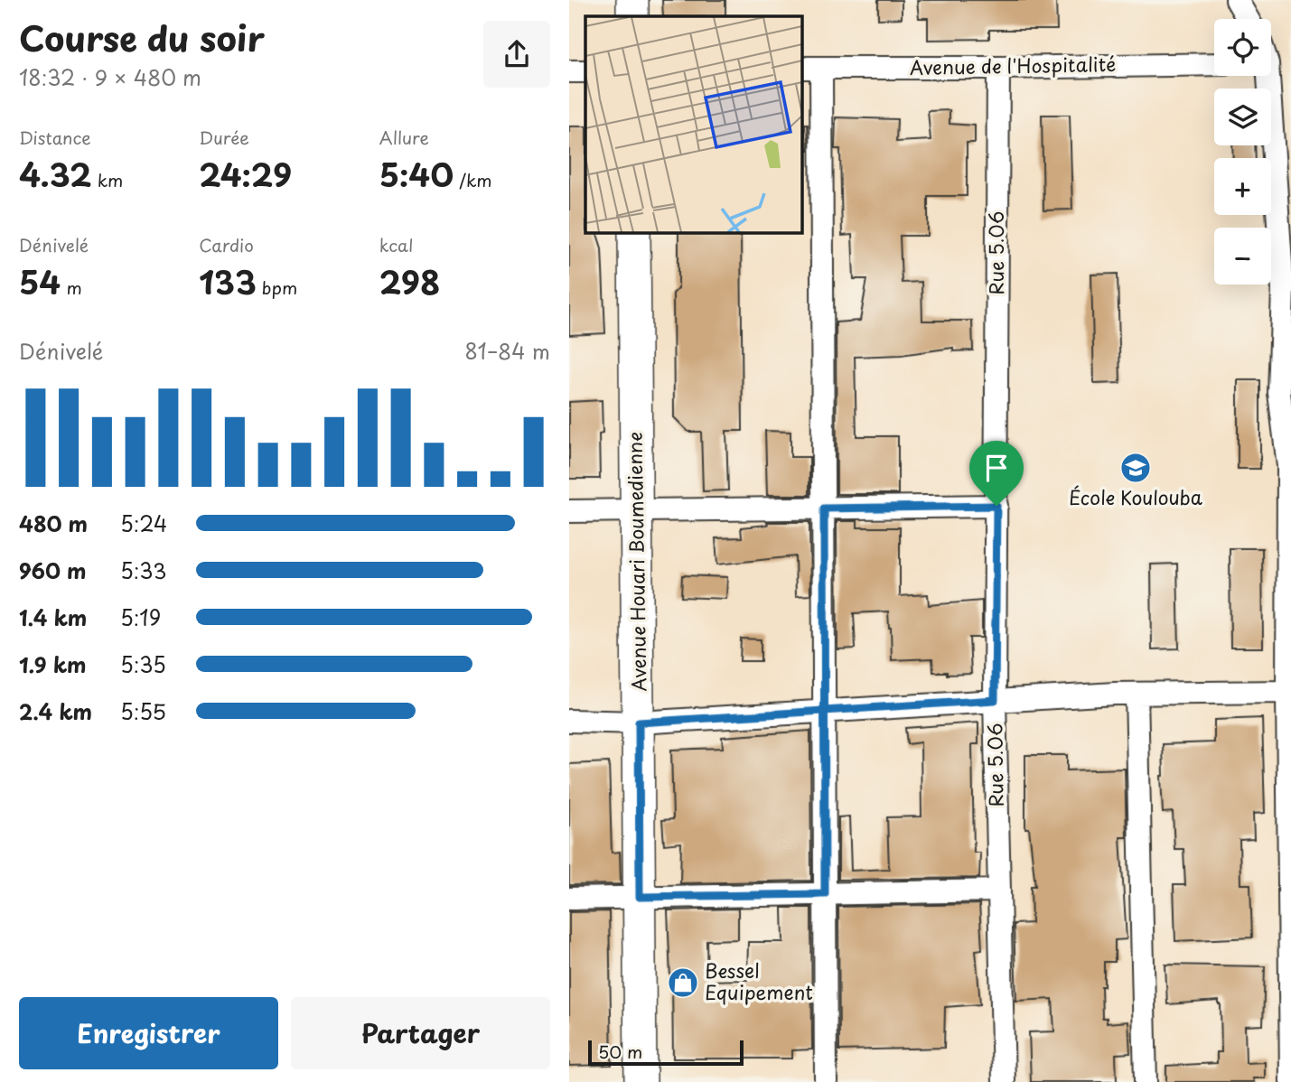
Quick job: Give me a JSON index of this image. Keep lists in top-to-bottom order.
{
  "streets": {
    "main road": ["Avenue Houari Boumedienne"],
    "street": ["Avenue de l'Hospitalité", "Rue 5.06"]
  },
  "crossings": [
    ["Avenue de l'Hospitalité", "Rue 5.06"]
  ],
  "places": {
    "school or university": ["École Koulouba"],
    "shop": ["Bessel Equipement"]
  },
  "scale_bar": "50 m",
  "page": {
    "heading": ["Course du soir", "18:32 · 9 × 480 m"],
    "map_buttons": ["+", "−"],
    "stats": [
      ["Distance", "4.32 km"],
      ["Durée", "24:29"],
      ["Allure", "5:40 /km"],
      ["Dénivelé", "54 m"],
      ["Cardio", "133 bpm"],
      ["kcal", "298"]
    ],
    "chart": ["Dénivelé", "81–84 m"],
    "list": [
      {
        "name": "480 m",
        "note": "5:24"
      },
      {
        "name": "960 m",
        "note": "5:33"
      },
      {
        "name": "1.4 km",
        "note": "5:19"
      },
      {
        "name": "1.9 km",
        "note": "5:35"
      },
      {
        "name": "2.4 km",
        "note": "5:55"
      }
    ],
    "buttons": ["Enregistrer", "Partager"],
    "scale": "50 m"
  }
}
